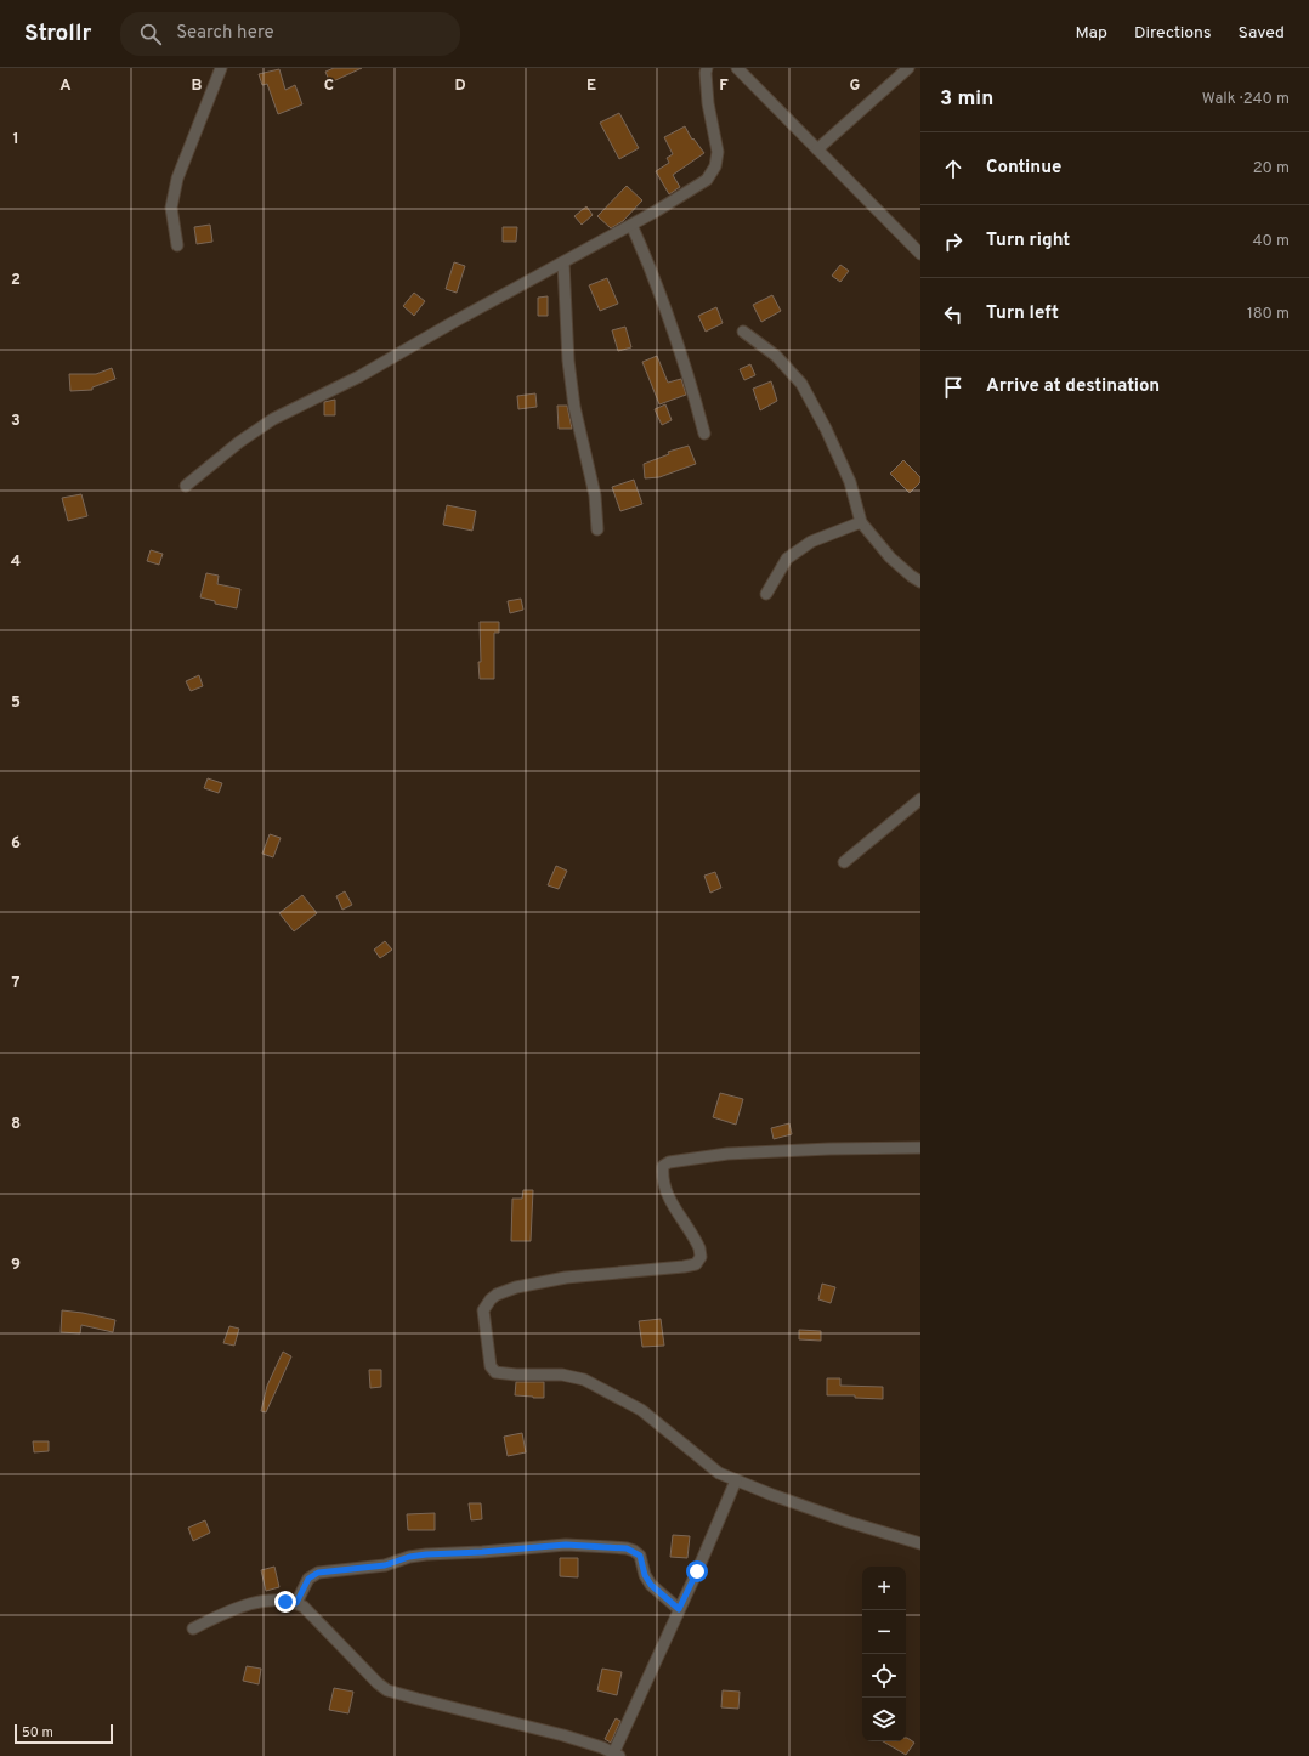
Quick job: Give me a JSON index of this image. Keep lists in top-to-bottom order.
{
  "scale_bar": "50 m",
  "page": {
    "header": "Strollr",
    "search": "Search here",
    "nav": ["Map", "Directions", "Saved"],
    "heading": ["3 min", "Walk · 240 m"],
    "list": [
      ["Continue", "20 m"],
      ["Turn right", "40 m"],
      ["Turn left", "180 m"],
      "Arrive at destination"
    ],
    "map_buttons": ["+", "−"],
    "scale": "50 m"
  },
  "grid": {
    "columns": [
      "A",
      "B",
      "C",
      "D",
      "E",
      "F",
      "G"
    ],
    "rows": [
      "1",
      "2",
      "3",
      "4",
      "5",
      "6",
      "7",
      "8",
      "9"
    ]
  }
}
